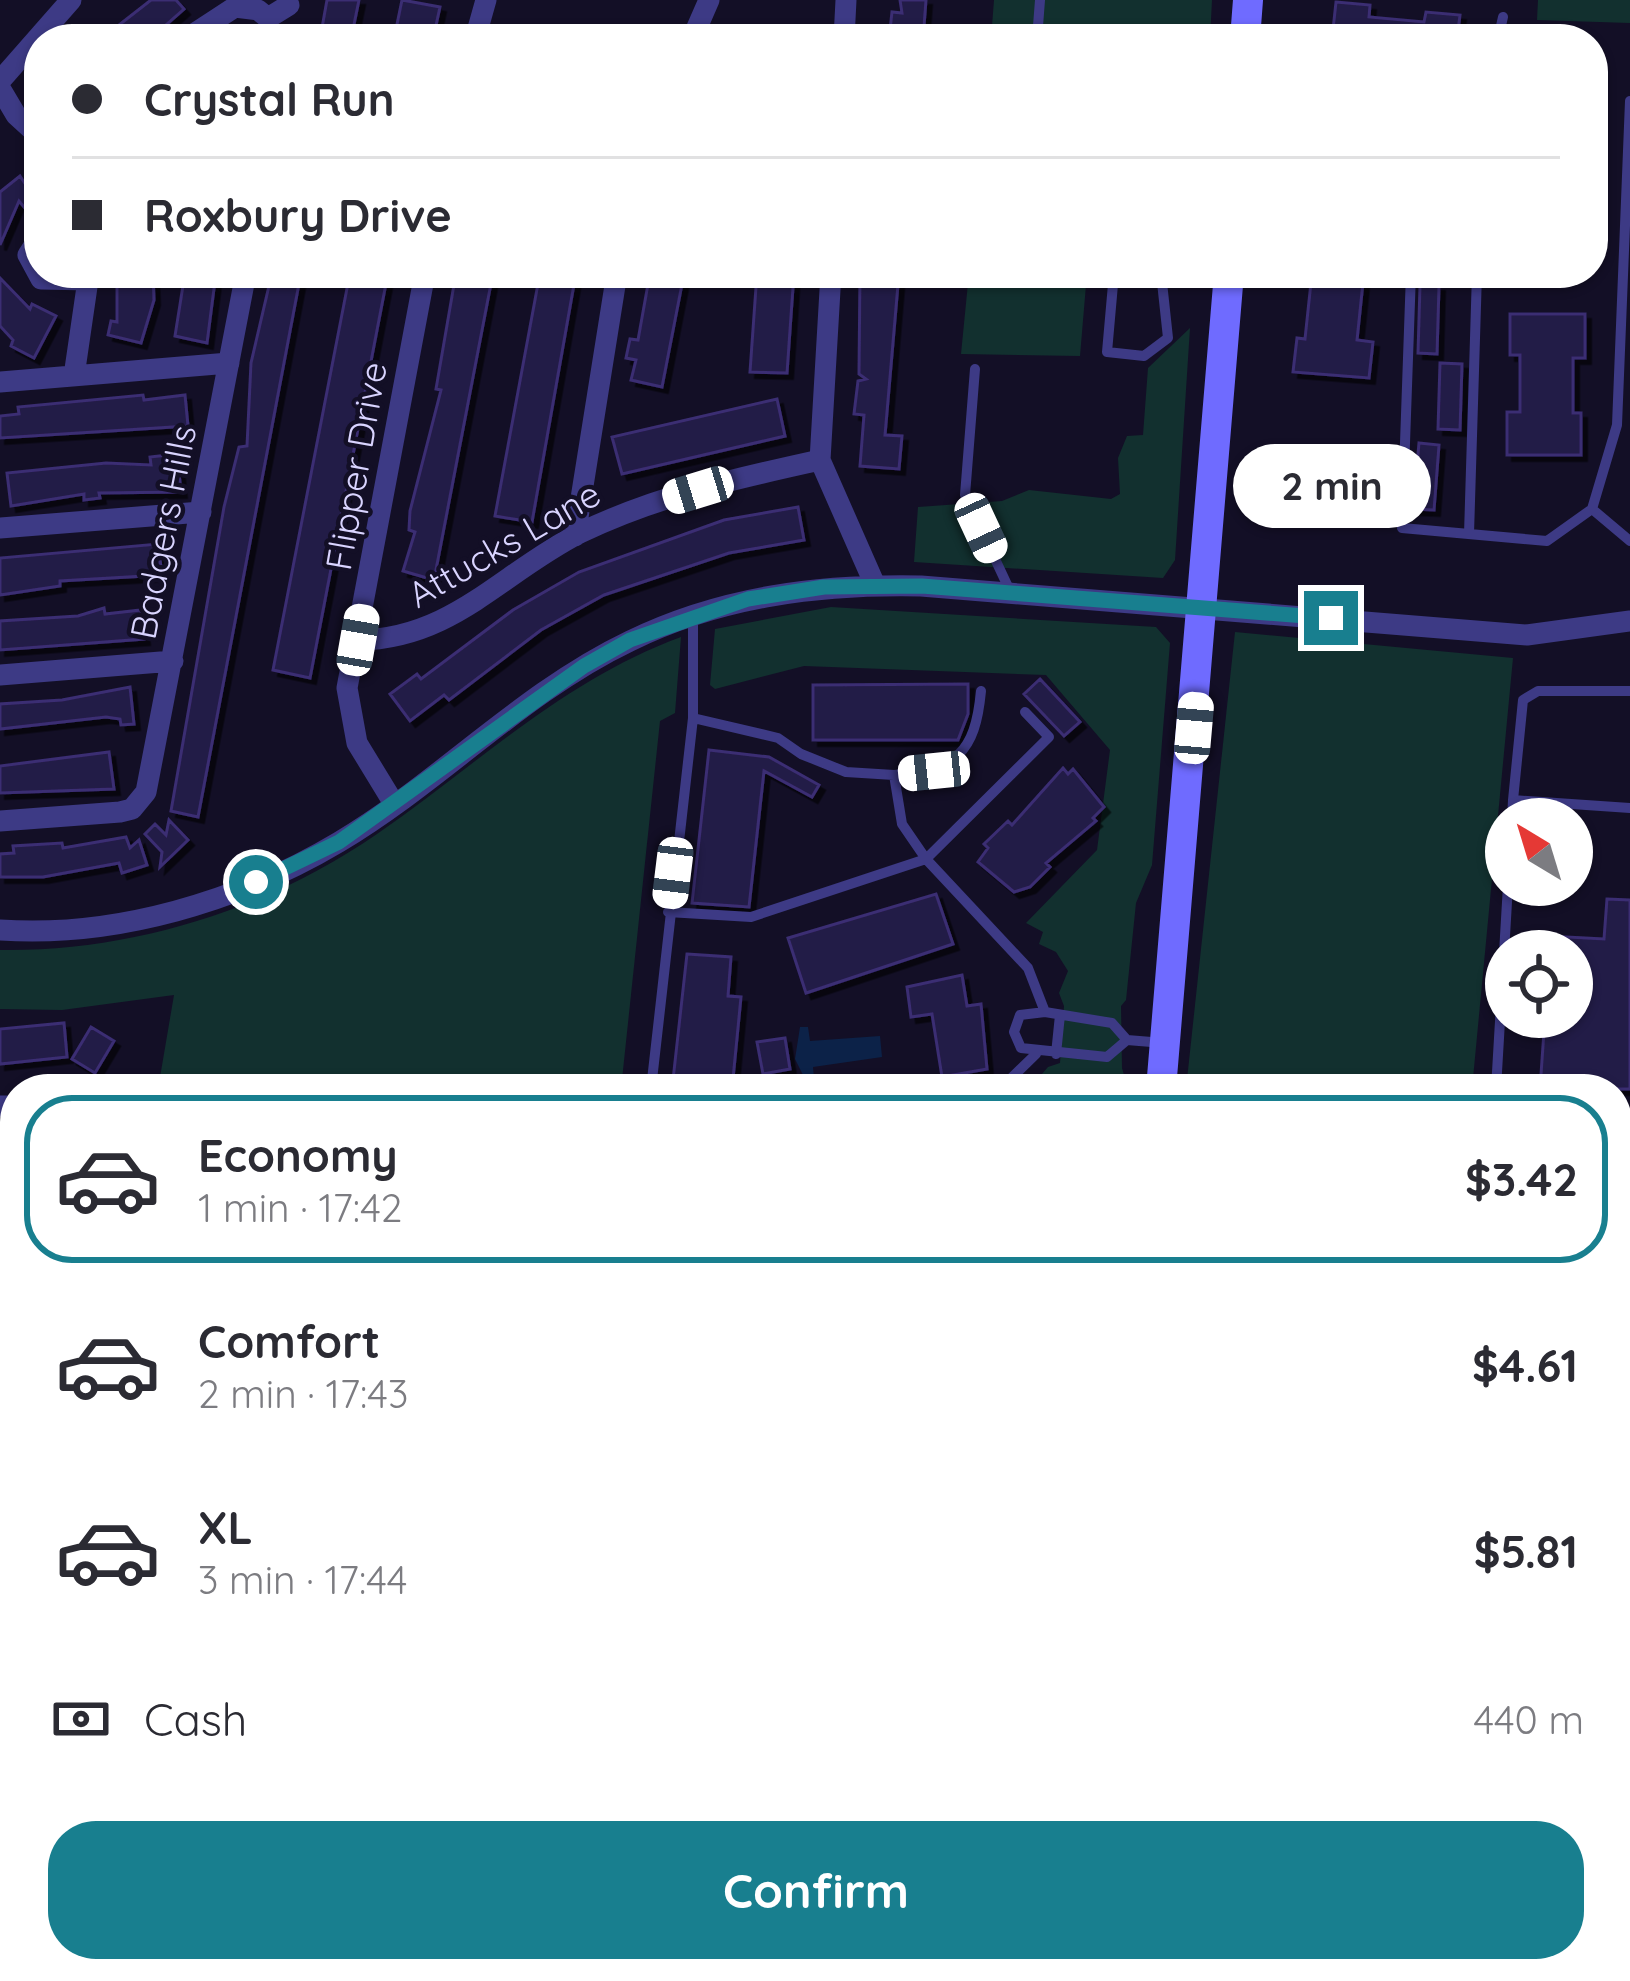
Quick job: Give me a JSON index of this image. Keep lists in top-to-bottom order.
{
  "streets": {
    "street": ["Flipper Drive", "Badgers Hills", "Attucks Lane"]
  },
  "crossings": [
    ["Flipper Drive", "Attucks Lane"]
  ],
  "north": "top left",
  "page": {
    "banner": ["Crystal Run", "Roxbury Drive"],
    "bubble": "2 min",
    "list": [
      {
        "name": "Economy",
        "note": "1 min · 17:42",
        "value": "$3.42"
      },
      {
        "name": "Comfort",
        "note": "2 min · 17:43",
        "value": "$4.61"
      },
      {
        "name": "XL",
        "note": "3 min · 17:44",
        "value": "$5.81"
      }
    ],
    "pay": ["Cash", "440 m"],
    "buttons": "Confirm"
  }
}
